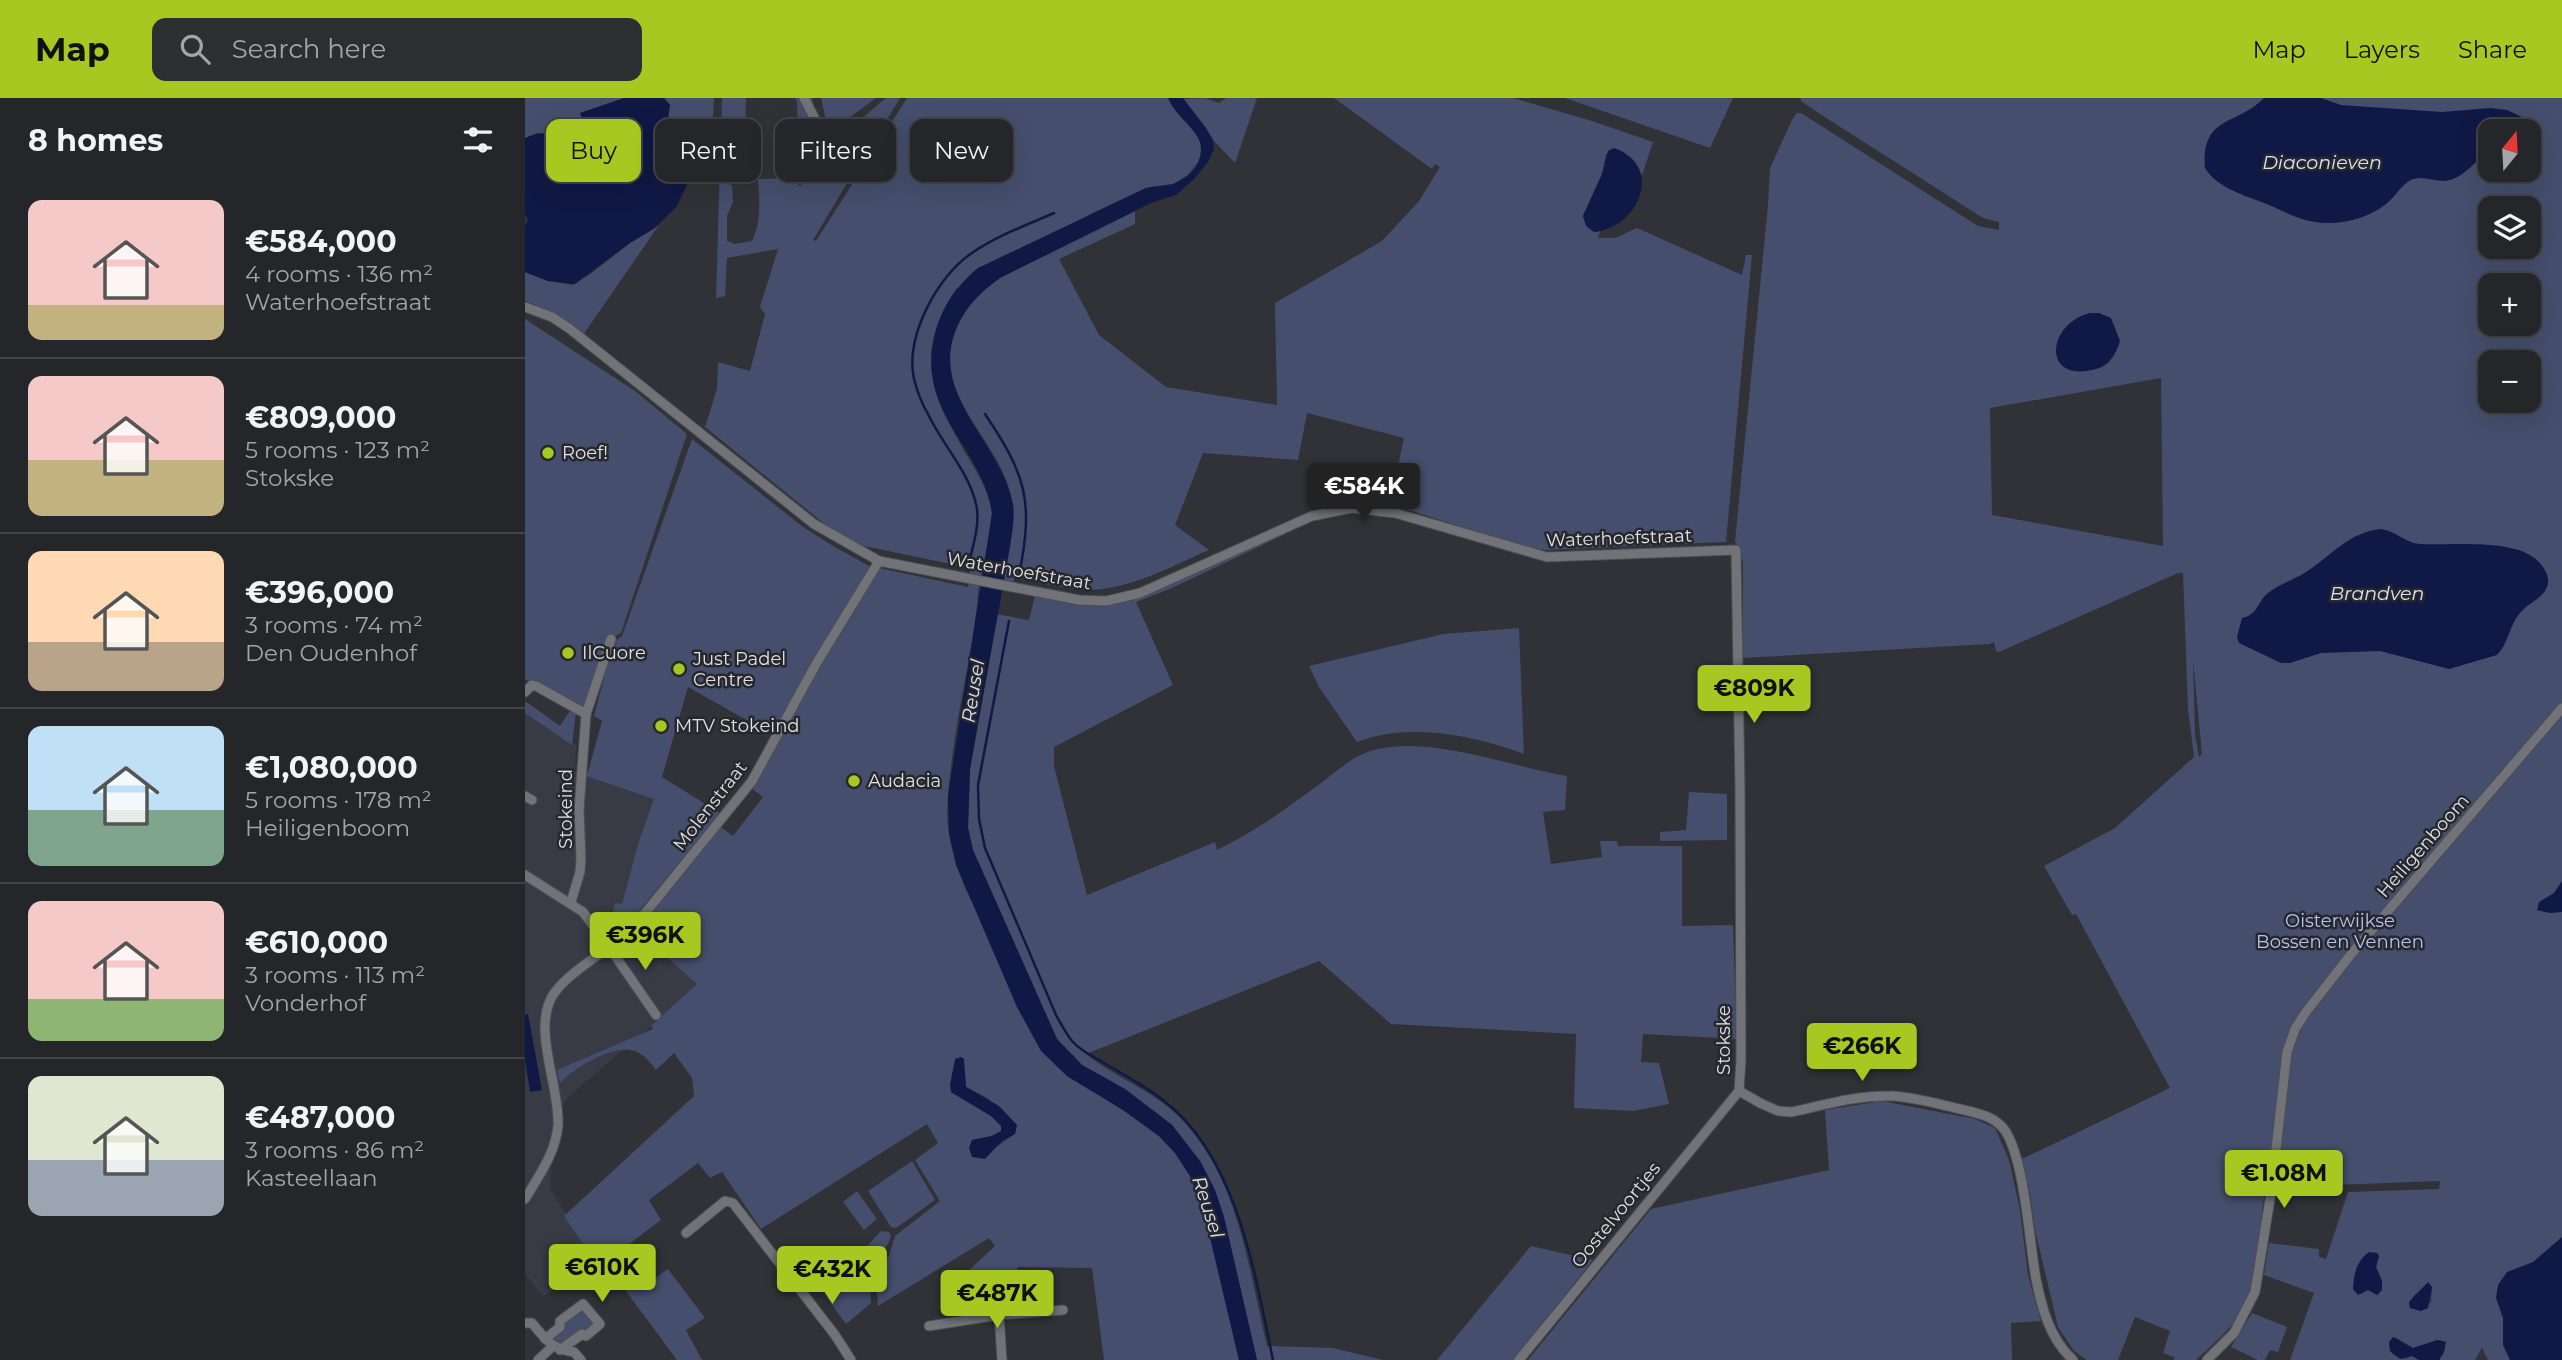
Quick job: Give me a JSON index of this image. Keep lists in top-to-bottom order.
{
  "streets": {
    "street": [
      "Waterhoefstraat",
      "Molenstraat",
      "Stokeind",
      "Heiligenboom",
      "Stokske",
      "Oostelvoortjes"
    ]
  },
  "crossings": [
    ["Waterhoefstraat", "Molenstraat"],
    ["Waterhoefstraat", "Stokske"],
    ["Stokske", "Oostelvoortjes"]
  ],
  "water": ["Diaconieven", "Brandven", "Reusel"],
  "parks": ["Oisterwijkse Bossen en Vennen"],
  "places": [
    "Roef!",
    "IlCuore",
    "Just Padel Centre",
    "MTV Stokeind",
    "Audacia"
  ],
  "north": "top",
  "page": {
    "header": "Map",
    "search": "Search here",
    "nav": ["Map", "Layers", "Share"],
    "heading": "8 homes",
    "map_buttons": ["+", "−"],
    "chip": [
      "Buy",
      "Rent",
      "Filters",
      "New"
    ],
    "list": [
      {
        "name": "€584,000",
        "note": "4 rooms · 136 m² · Waterhoefstraat"
      },
      {
        "name": "€809,000",
        "note": "5 rooms · 123 m² · Stokske"
      },
      {
        "name": "€396,000",
        "note": "3 rooms · 74 m² · Den Oudenhof"
      },
      {
        "name": "€1,080,000",
        "note": "5 rooms · 178 m² · Heiligenboom"
      },
      {
        "name": "€610,000",
        "note": "3 rooms · 113 m² · Vonderhof"
      },
      {
        "name": "€487,000",
        "note": "3 rooms · 86 m² · Kasteellaan"
      }
    ],
    "price": [
      "€584K",
      "€809K",
      "€396K",
      "€266K",
      "€1.08M",
      "€610K",
      "€432K",
      "€487K"
    ]
  }
}
